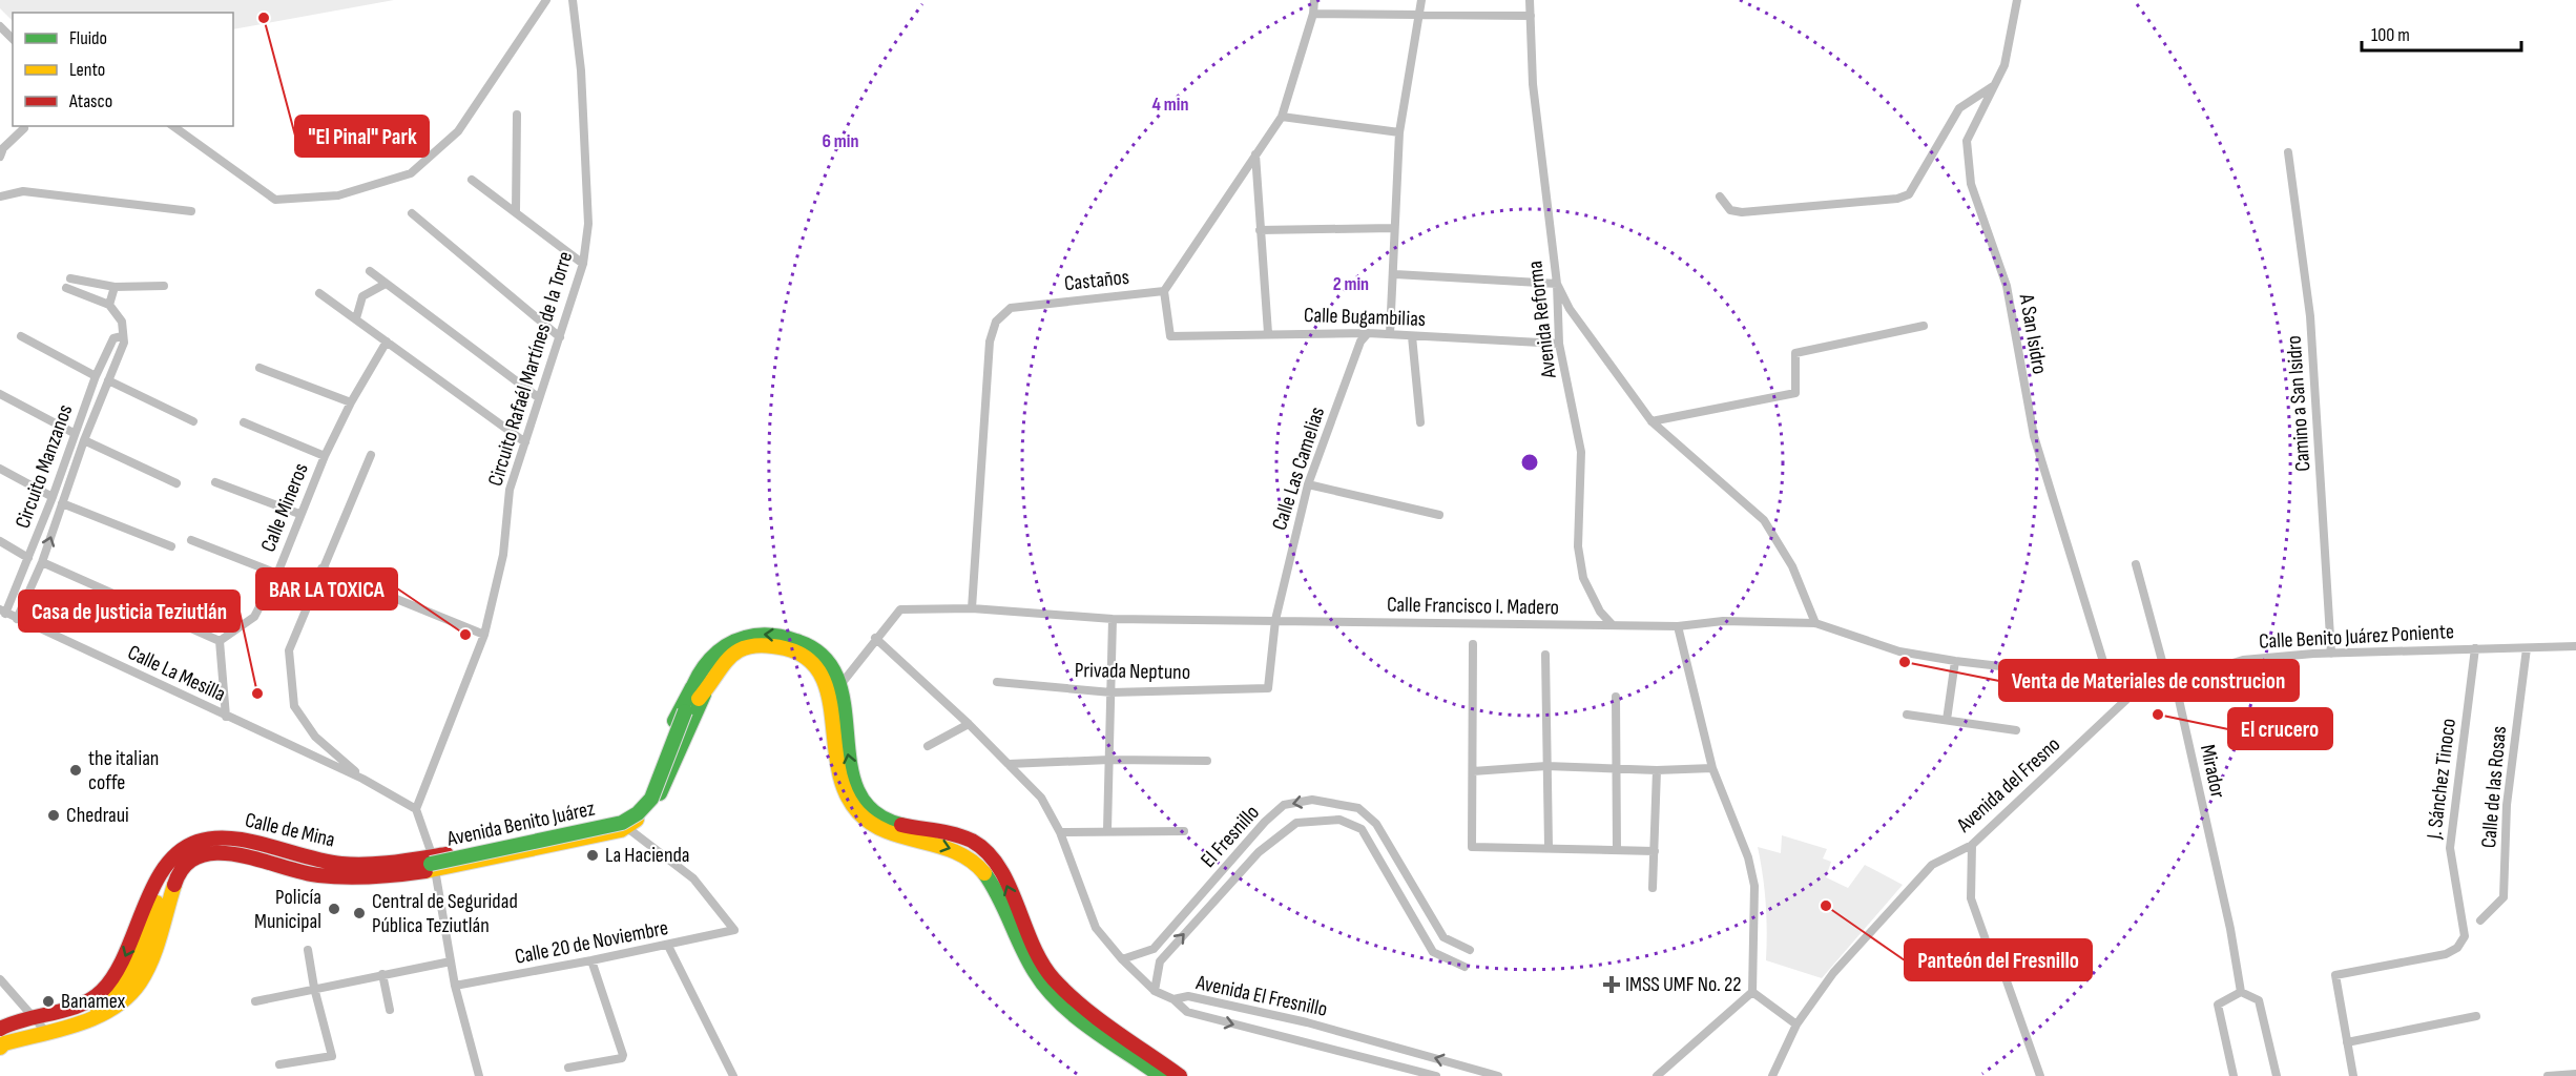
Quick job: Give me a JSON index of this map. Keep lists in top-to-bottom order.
{
  "streets": {
    "main road": ["Avenida Benito Juárez", "Calle de Mina"],
    "street": [
      "Castaños",
      "Calle Bugambilias",
      "Avenida Reforma",
      "A San Isidro",
      "Circuito Rafaél Martínes de la Torre",
      "Camino a San Isidro",
      "Circuito Manzanos",
      "Calle Las Camelias",
      "Calle Mineros",
      "Calle Francisco I. Madero",
      "Calle Benito Juárez Poniente",
      "Privada Neptuno",
      "Calle La Mesilla",
      "Mirador",
      "J. Sánchez Tinoco",
      "Avenida del Fresno",
      "Calle de las Rosas",
      "El Fresnillo",
      "Calle 20 de Noviembre",
      "Avenida El Fresnillo"
    ]
  },
  "crossings": [
    ["Castaños", "Calle Bugambilias"],
    ["Castaños", "Calle Francisco I. Madero"],
    ["Calle Bugambilias", "Avenida Reforma"],
    ["Calle Bugambilias", "Calle Las Camelias"],
    ["Avenida Reforma", "Calle Francisco I. Madero"],
    ["A San Isidro", "Calle Francisco I. Madero"],
    ["Circuito Rafaél Martínes de la Torre", "Calle La Mesilla"],
    ["Camino a San Isidro", "Calle Benito Juárez Poniente"],
    ["Circuito Manzanos", "Calle La Mesilla"],
    ["Calle Las Camelias", "Calle Francisco I. Madero"],
    ["Calle Las Camelias", "Privada Neptuno"],
    ["Calle Francisco I. Madero", "Calle Benito Juárez Poniente"],
    ["Calle Francisco I. Madero", "Avenida del Fresno"],
    ["Calle Francisco I. Madero", "Avenida Benito Juárez"],
    ["Calle Benito Juárez Poniente", "Mirador"],
    ["Calle Benito Juárez Poniente", "J. Sánchez Tinoco"],
    ["Calle Benito Juárez Poniente", "Avenida del Fresno"],
    ["Calle Benito Juárez Poniente", "Calle de las Rosas"],
    ["Avenida Benito Juárez", "Calle de Mina"]
  ],
  "places": {
    "other": [
      "\"El Pinal\" Park",
      "BAR LA TOXICA",
      "Venta de Materiales de construcion",
      "Casa de Justicia Teziutlán",
      "El crucero",
      "the italian coffe",
      "Chedraui",
      "La Hacienda",
      "Panteón del Fresnillo",
      "Policía Municipal",
      "Central de Seguridad Pública Teziutlán",
      "Banamex"
    ],
    "health": ["IMSS UMF No. 22"]
  },
  "legend": ["Fluido", "Lento", "Atasco"],
  "scale_bar": "100 m",
  "rings": ["4 min", "6 min", "2 min"]
}
